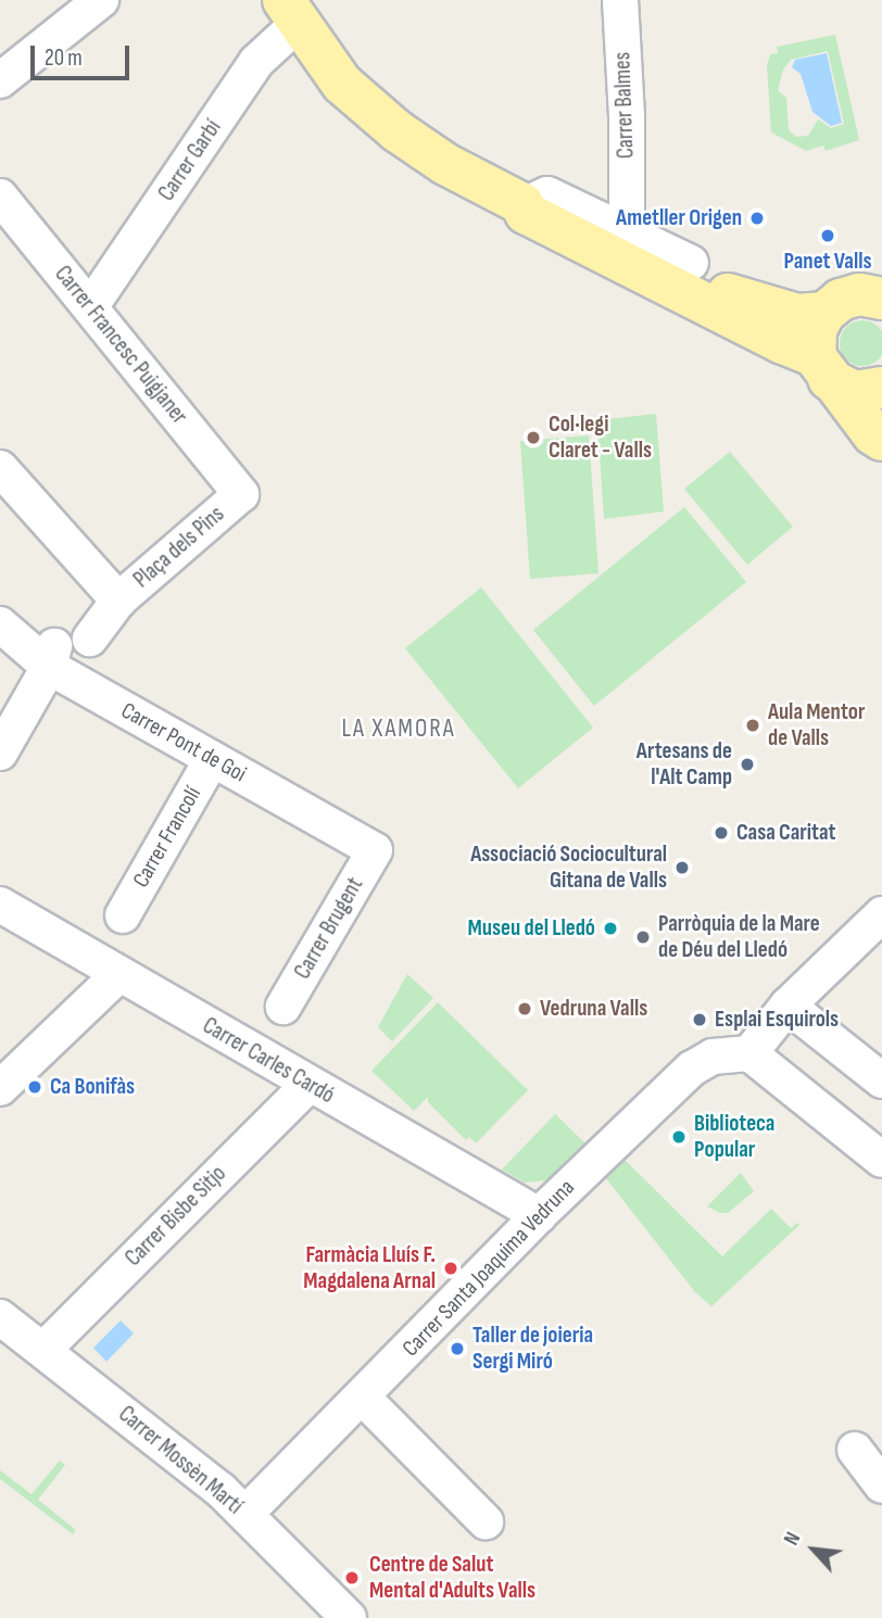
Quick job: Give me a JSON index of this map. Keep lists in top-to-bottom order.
{
  "streets": {
    "street": [
      "Carrer Balmes",
      "Carrer Garbí",
      "Carrer Francesc Puigjaner",
      "Plaça dels Pins",
      "Carrer Pont de Goi",
      "Carrer Francolí",
      "Carrer Brugent",
      "Carrer Carles Cardó",
      "Carrer Bisbe Sitjo",
      "Carrer Santa Joaquima Vedruna",
      "Carrer Mossèn Martí"
    ]
  },
  "crossings": [
    ["Carrer Garbí", "Carrer Francesc Puigjaner"],
    ["Carrer Francesc Puigjaner", "Plaça dels Pins"],
    ["Carrer Pont de Goi", "Carrer Francolí"],
    ["Carrer Pont de Goi", "Carrer Brugent"],
    ["Carrer Carles Cardó", "Carrer Bisbe Sitjo"],
    ["Carrer Carles Cardó", "Carrer Santa Joaquima Vedruna"],
    ["Carrer Bisbe Sitjo", "Carrer Mossèn Martí"],
    ["Carrer Santa Joaquima Vedruna", "Carrer Mossèn Martí"]
  ],
  "districts": ["LA XAMORA"],
  "places": [
    "Ametller Origen",
    "Panet Valls",
    "Col·legi Claret - Valls",
    "Aula Mentor de Valls",
    "Artesans de l'Alt Camp",
    "Casa Caritat",
    "Associació Sociocultural Gitana de Valls",
    "Museu del Lledó",
    "Parròquia de la Mare de Déu del Lledó",
    "Vedruna Valls",
    "Esplai Esquirols",
    "Ca Bonifàs",
    "Biblioteca Popular",
    "Farmàcia Lluís F. Magdalena Arnal",
    "Taller de joieria Sergi Miró",
    "Centre de Salut Mental d'Adults Valls"
  ],
  "scale_bar": "20 m",
  "north": "top left"
}
